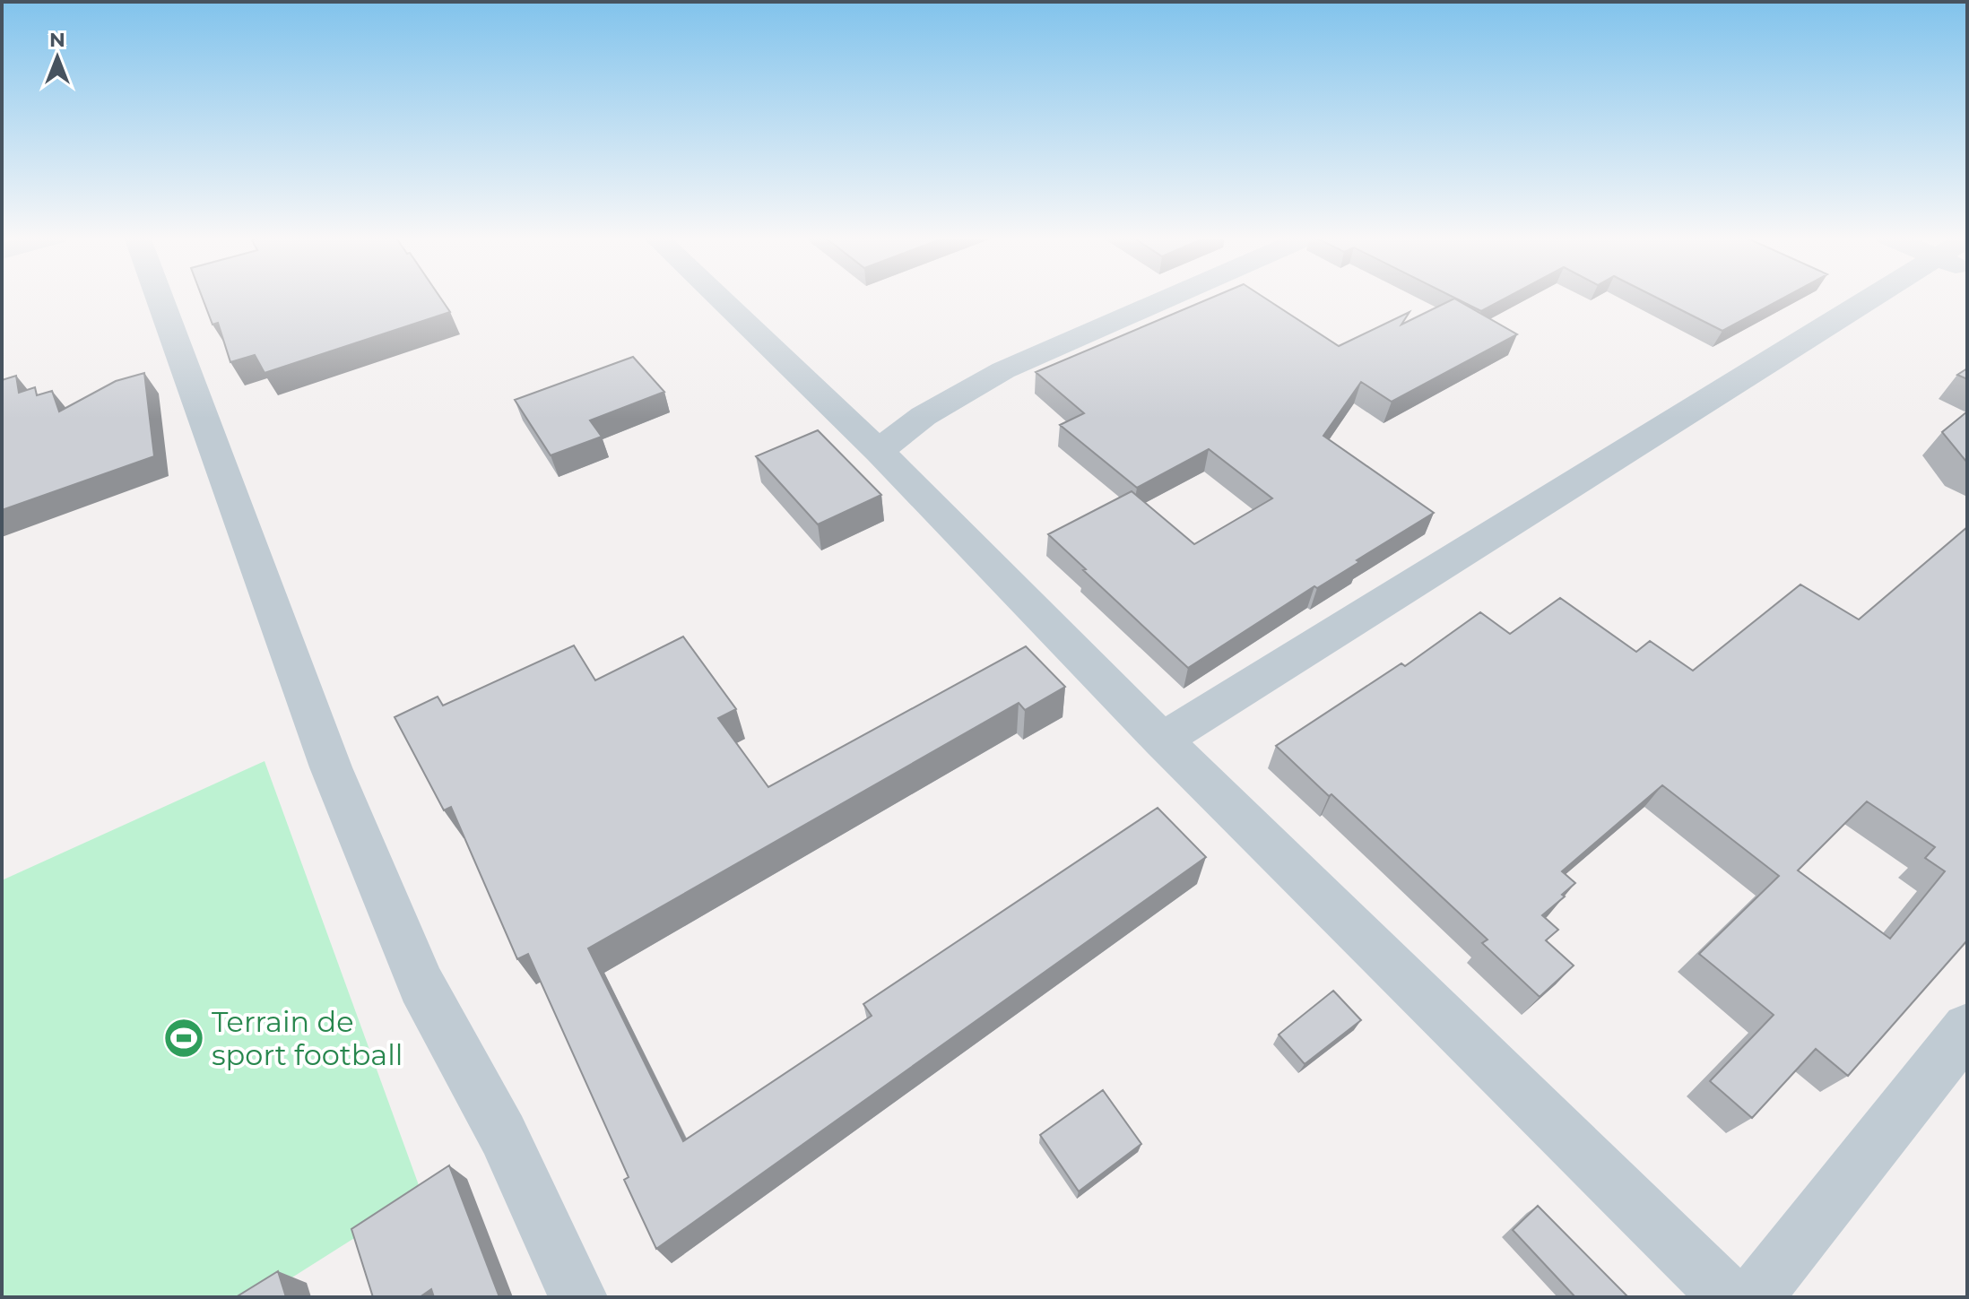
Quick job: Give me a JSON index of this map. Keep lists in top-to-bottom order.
{
  "places": {
    "sports": ["Terrain de sport football"]
  },
  "north": "top"
}
